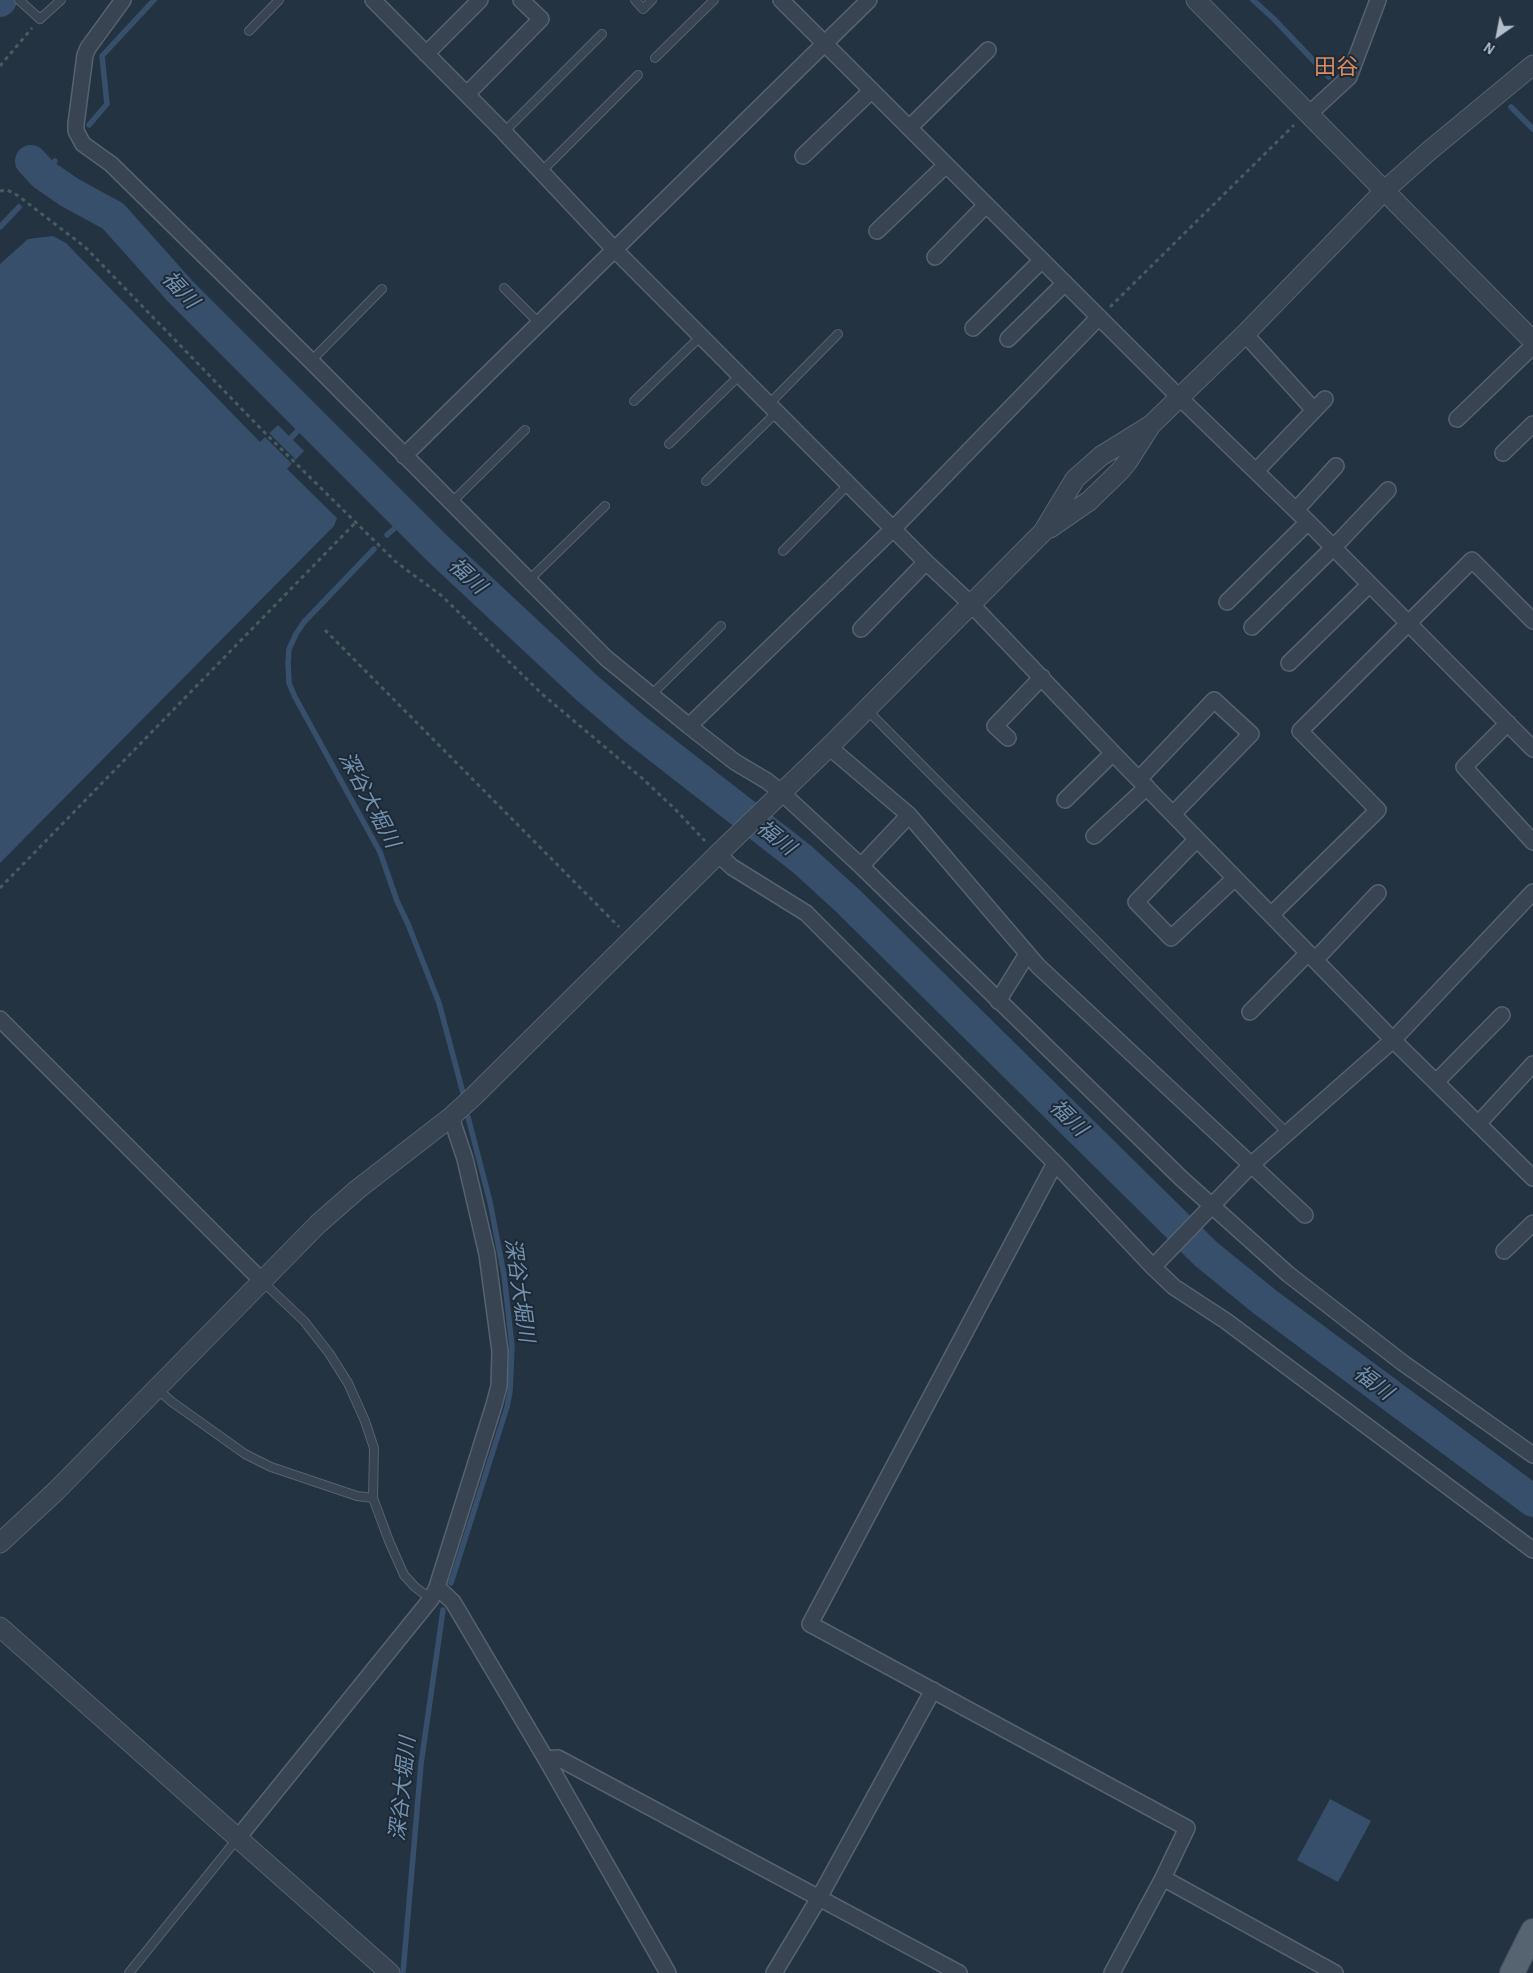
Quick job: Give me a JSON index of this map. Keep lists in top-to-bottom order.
{
  "districts": ["田谷"],
  "water": ["福川", "深谷大堀川"],
  "north": "bottom left"
}
